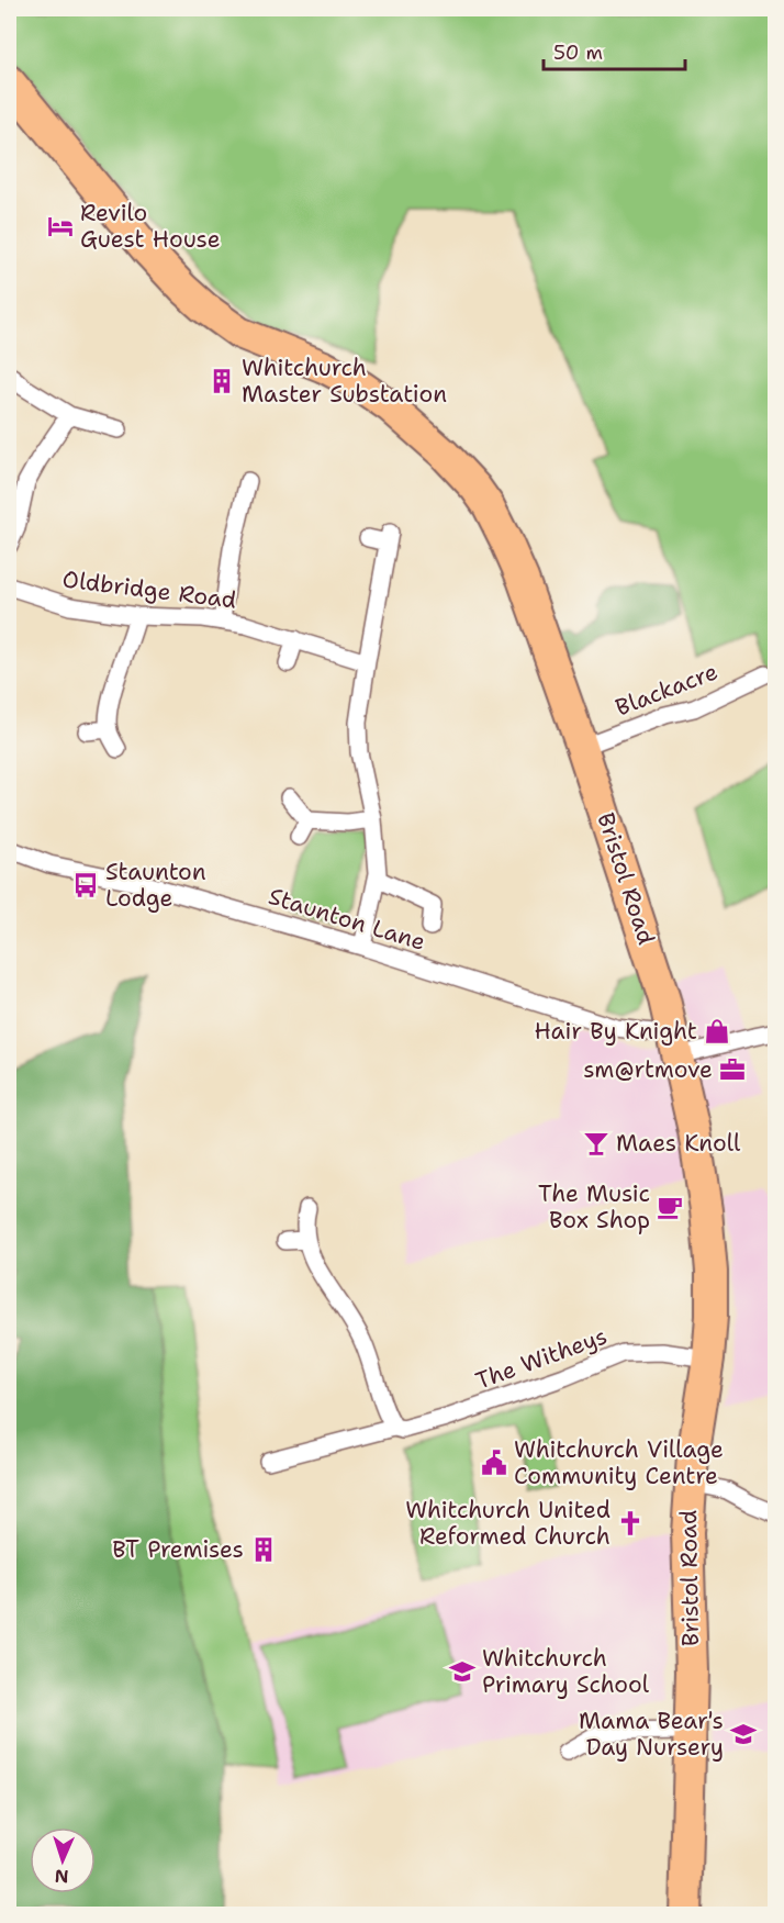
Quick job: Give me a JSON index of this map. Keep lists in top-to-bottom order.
{
  "streets": {
    "highway": ["Bristol Road"],
    "street": [
      "Oldbridge Road",
      "Blackacre",
      "Staunton Lane",
      "The Witheys"
    ]
  },
  "crossings": [
    ["Blackacre", "Bristol Road"],
    ["Bristol Road", "Staunton Lane"],
    ["Bristol Road", "The Witheys"]
  ],
  "places": {
    "hotel": ["Revilo Guest House"],
    "building": ["Whitchurch Master Substation", "BT Premises"],
    "bus stop": ["Staunton Lodge"],
    "shop": ["Hair By Knight"],
    "office": ["sm@rtmove"],
    "bar": ["Maes Knoll"],
    "cafe": ["The Music Box Shop"],
    "public building": ["Whitchurch Village Community Centre"],
    "church": ["Whitchurch United Reformed Church"],
    "school or university": ["Whitchurch Primary School", "Mama Bear's Day Nursery"]
  },
  "scale_bar": "50 m",
  "north": "bottom"
}
